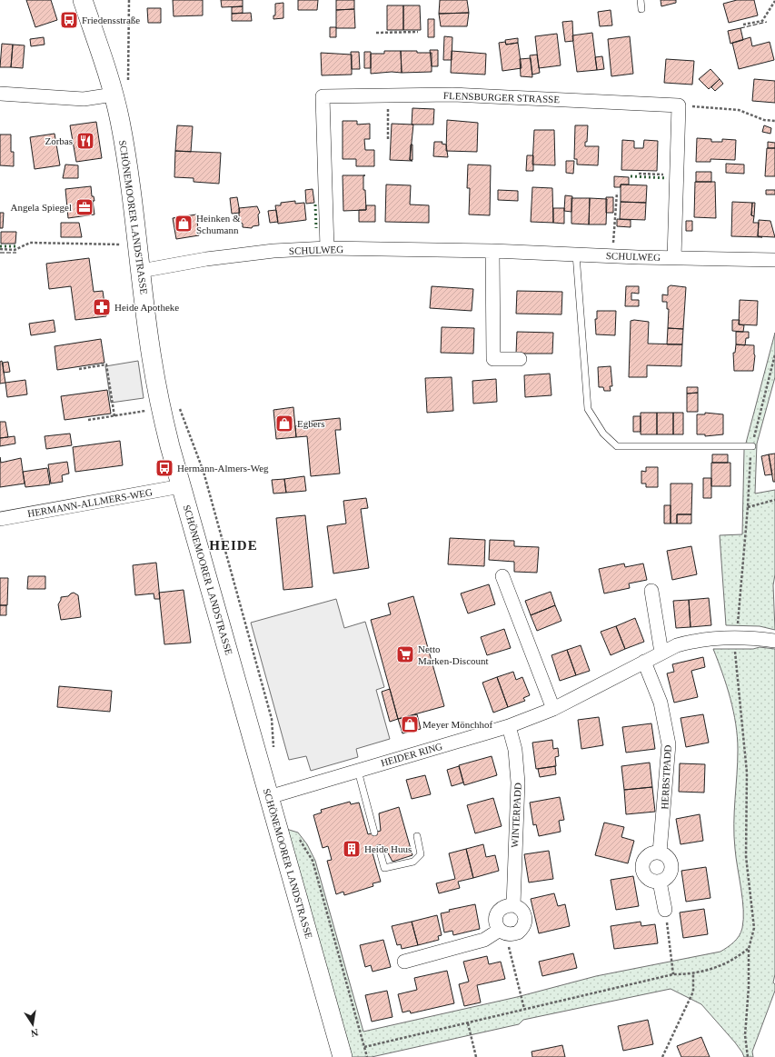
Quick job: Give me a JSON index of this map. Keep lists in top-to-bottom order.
{
  "streets": {
    "street": [
      "FLENSBURGER STRASSE",
      "SCHÖNEMOORER LANDSTRASSE",
      "SCHULWEG",
      "HERMANN-ALLMERS-WEG",
      "HEIDER RING",
      "HERBSTPADD",
      "WINTERPADD"
    ]
  },
  "crossings": [
    ["FLENSBURGER STRASSE", "SCHULWEG"],
    ["SCHÖNEMOORER LANDSTRASSE", "SCHULWEG"],
    ["SCHÖNEMOORER LANDSTRASSE", "HERMANN-ALLMERS-WEG"],
    ["SCHÖNEMOORER LANDSTRASSE", "HEIDER RING"],
    ["HEIDER RING", "HERBSTPADD"],
    ["HEIDER RING", "WINTERPADD"]
  ],
  "districts": ["HEIDE"],
  "places": {
    "bus stop": ["Friedensstraße", "Hermann-Almers-Weg"],
    "restaurant": ["Zorbas"],
    "office": ["Angela Spiegel"],
    "shop": ["Heinken & Schumann", "Egbers", "Meyer Mönchhof"],
    "pharmacy": ["Heide Apotheke"],
    "supermarket": ["Netto Marken-Discount"],
    "building": ["Heide Huus"]
  },
  "north": "bottom"
}
